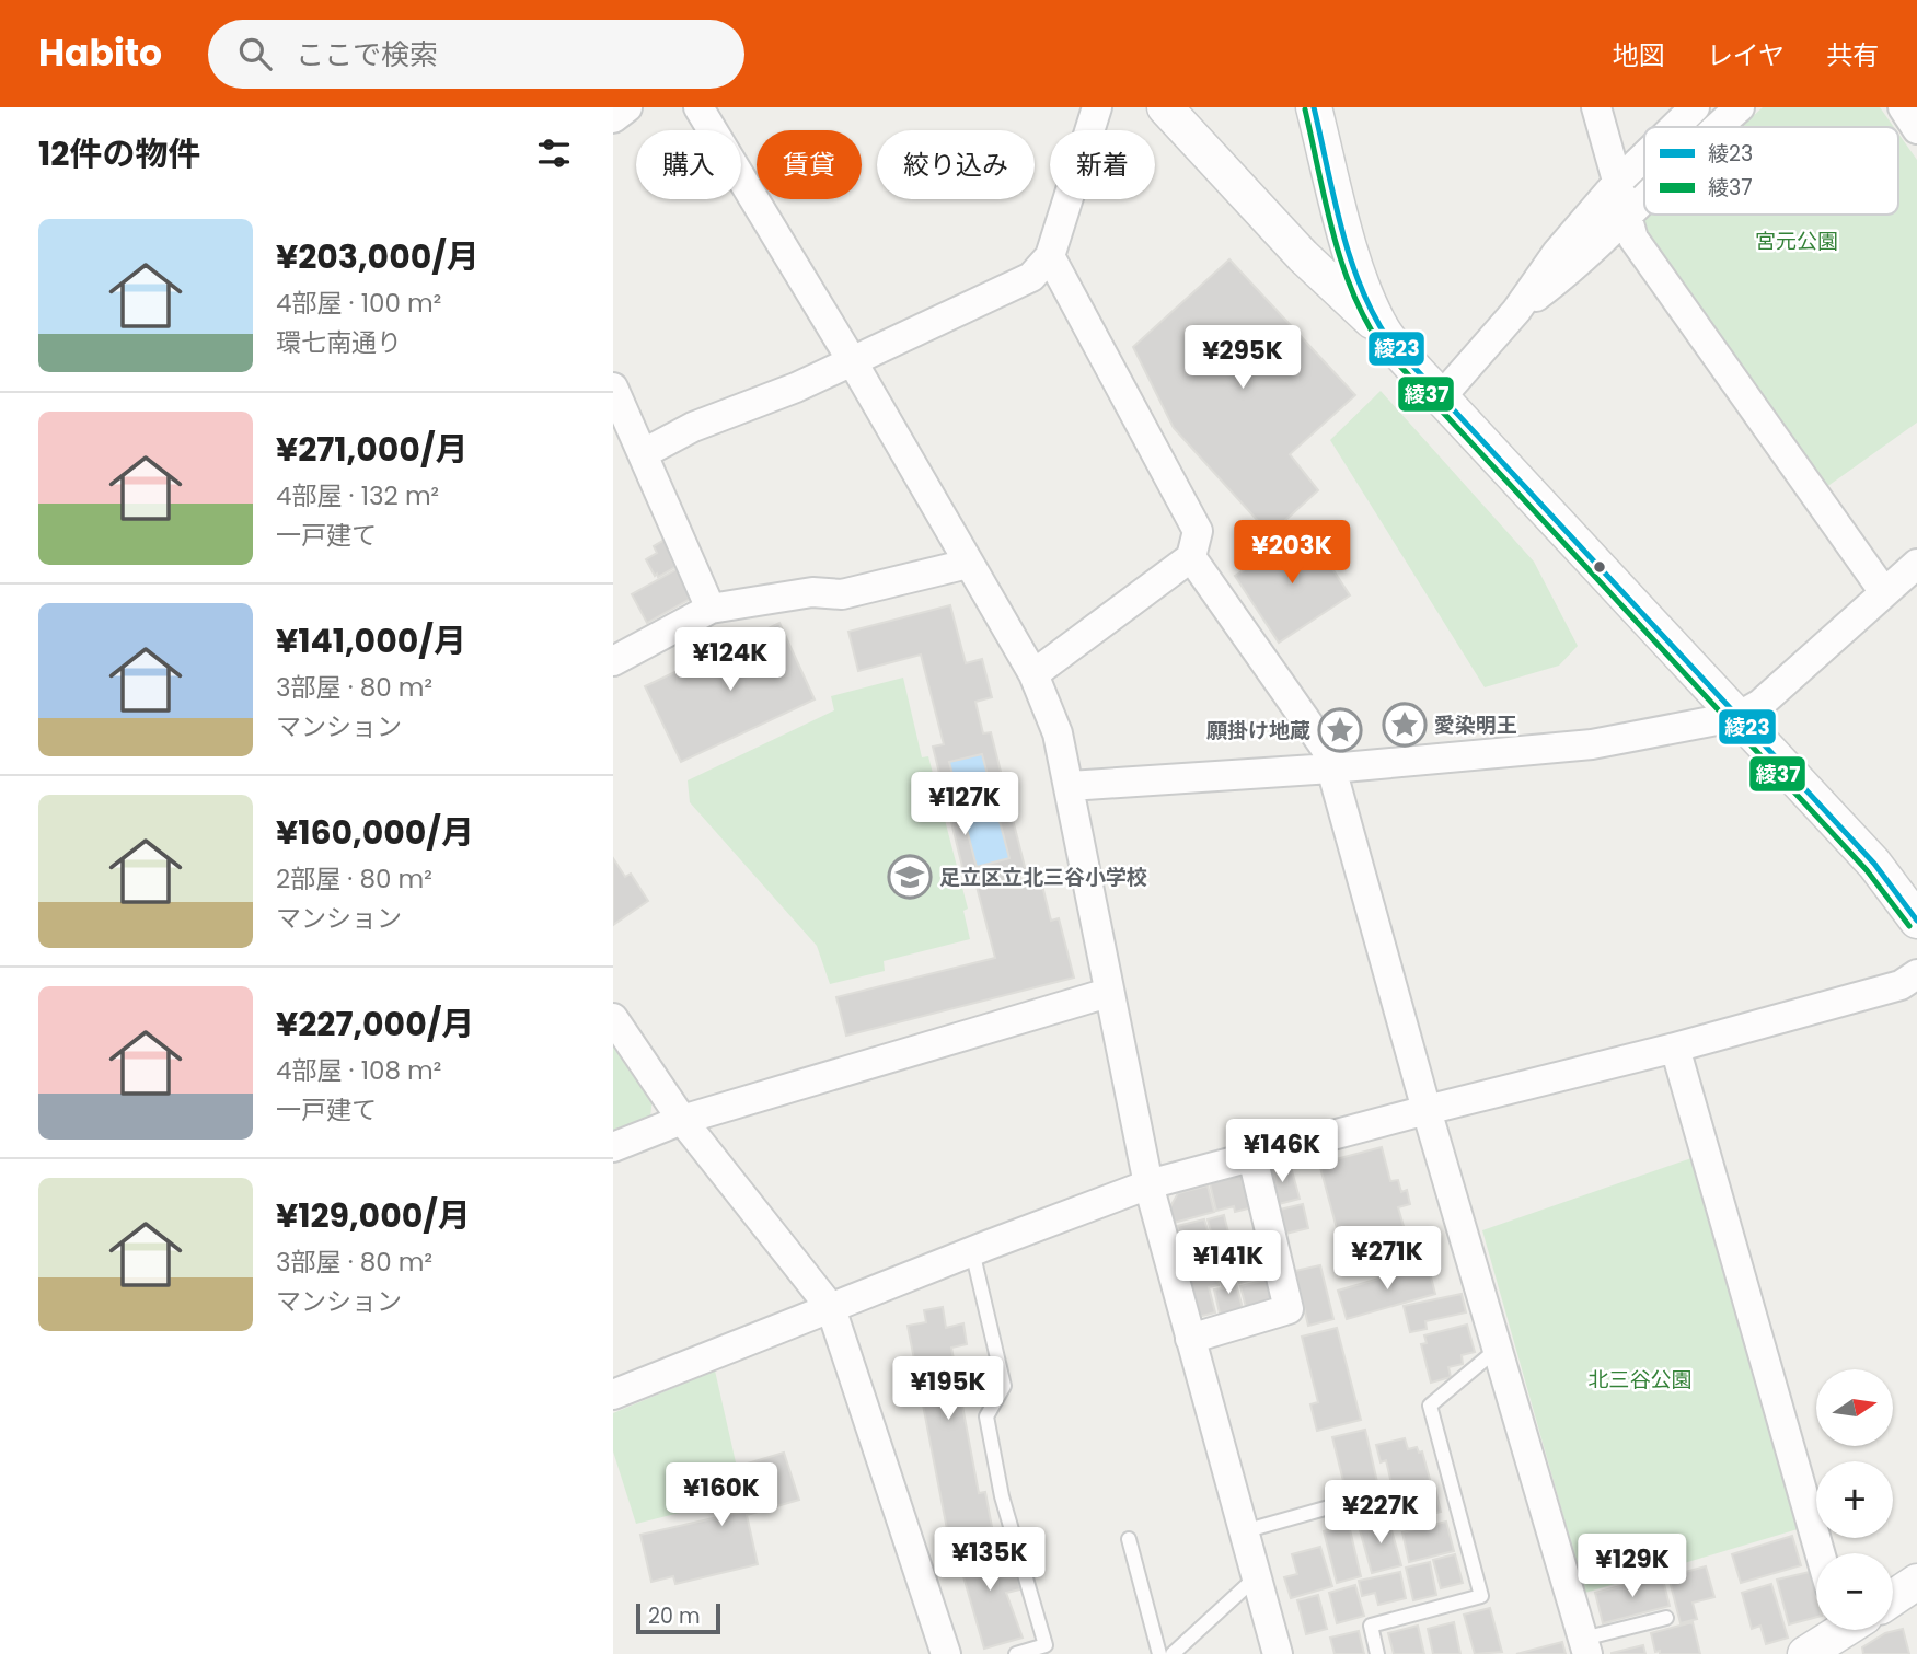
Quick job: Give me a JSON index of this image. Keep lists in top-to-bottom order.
{
  "parks": ["宮元公園", "北三谷公園"],
  "places": {
    "place": ["愛染明王", "願掛け地蔵"],
    "school or university": ["足立区立北三谷小学校"]
  },
  "lines": ["transit line 綾23", "transit line 綾37"],
  "legend": ["綾23", "綾37"],
  "scale_bar": "20 m",
  "north": "right",
  "page": {
    "header": "Habito",
    "search": "ここで検索",
    "nav": ["地図", "レイヤ", "共有"],
    "heading": "12件の物件",
    "chip": [
      "購入",
      "賃貸",
      "絞り込み",
      "新着"
    ],
    "list": [
      {
        "name": "¥203,000/月",
        "note": "4部屋 · 100 m² · 環七南通り"
      },
      {
        "name": "¥271,000/月",
        "note": "4部屋 · 132 m² · 一戸建て"
      },
      {
        "name": "¥141,000/月",
        "note": "3部屋 · 80 m² · マンション"
      },
      {
        "name": "¥160,000/月",
        "note": "2部屋 · 80 m² · マンション"
      },
      {
        "name": "¥227,000/月",
        "note": "4部屋 · 108 m² · 一戸建て"
      },
      {
        "name": "¥129,000/月",
        "note": "3部屋 · 80 m² · マンション"
      }
    ],
    "price": [
      "¥295K",
      "¥203K",
      "¥124K",
      "¥127K",
      "¥146K",
      "¥271K",
      "¥141K",
      "¥195K",
      "¥160K",
      "¥227K",
      "¥135K",
      "¥129K"
    ],
    "map_buttons": ["+", "−"],
    "scale": "20 m"
  }
}
